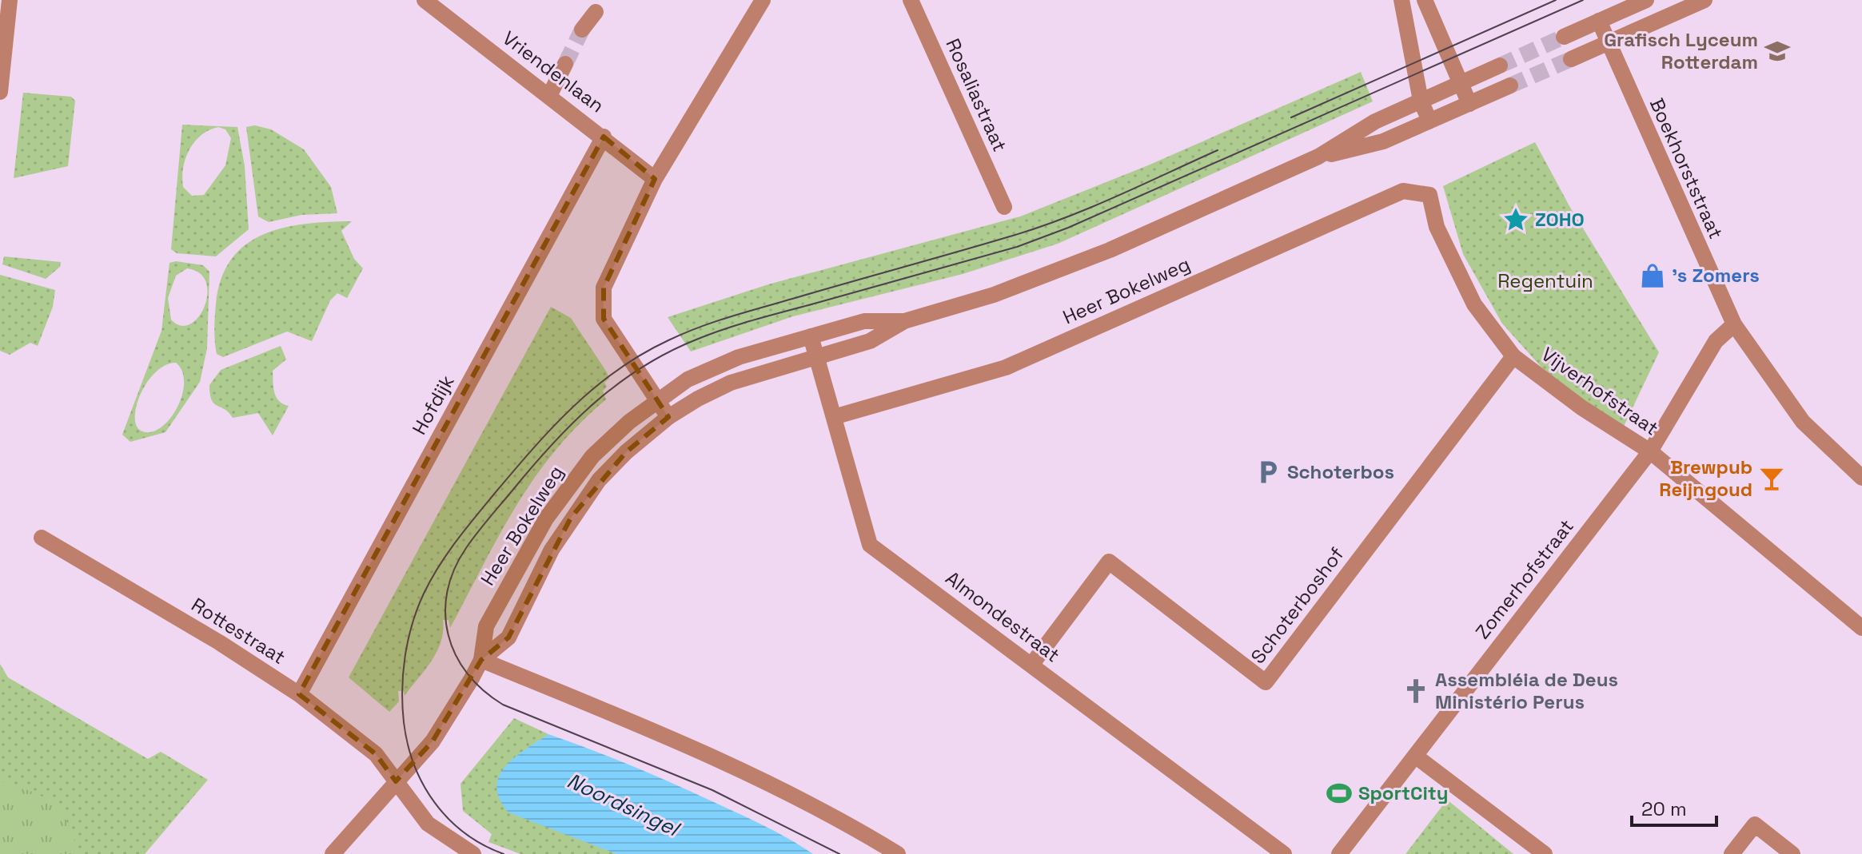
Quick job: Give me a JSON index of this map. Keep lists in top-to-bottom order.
{
  "streets": {
    "street": [
      "Vriendenlaan",
      "Rosaliastraat",
      "Boekhorststraat",
      "Heer Bokelweg",
      "Vijverhofstraat",
      "Hofdijk",
      "Zomerhofstraat",
      "Schoterboshof",
      "Almondestraat",
      "Rottestraat"
    ]
  },
  "crossings": [
    ["Vriendenlaan", "Hofdijk"],
    ["Boekhorststraat", "Zomerhofstraat"],
    ["Heer Bokelweg", "Vijverhofstraat"],
    ["Heer Bokelweg", "Almondestraat"],
    ["Heer Bokelweg", "Rottestraat"],
    ["Vijverhofstraat", "Zomerhofstraat"],
    ["Vijverhofstraat", "Schoterboshof"],
    ["Hofdijk", "Rottestraat"],
    ["Schoterboshof", "Almondestraat"]
  ],
  "water": ["Noordsingel"],
  "parks": ["Regentuin"],
  "places": {
    "school or university": ["Grafisch Lyceum Rotterdam"],
    "place": ["ZOHO"],
    "shop": ["'s Zomers"],
    "parking": ["Schoterbos"],
    "bar": ["Brewpub Reijngoud"],
    "church": ["Assembléia de Deus Ministério Perus"],
    "sports": ["SportCity"]
  },
  "scale_bar": "20 m"
}
